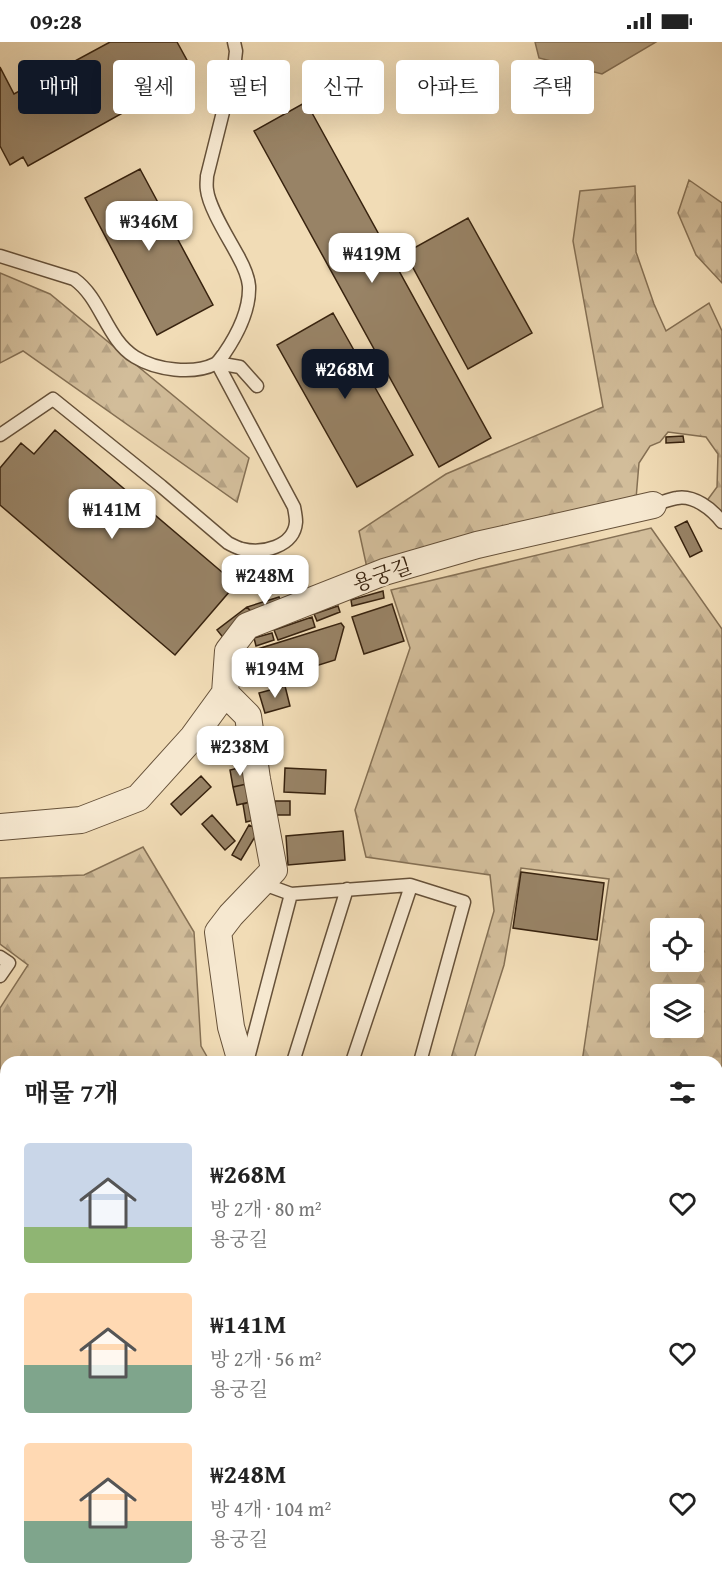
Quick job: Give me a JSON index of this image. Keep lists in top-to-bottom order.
{
  "streets": {
    "street": ["용궁길"]
  },
  "page": {
    "status": "09:28",
    "chip": [
      "매매",
      "월세",
      "필터",
      "신규",
      "아파트",
      "주택"
    ],
    "price": [
      "₩346M",
      "₩419M",
      "₩268M",
      "₩141M",
      "₩248M",
      "₩194M",
      "₩238M"
    ],
    "heading": "매물 7개",
    "list": [
      {
        "name": "₩268M",
        "note": "방 2개 · 80 m² · 용궁길"
      },
      {
        "name": "₩141M",
        "note": "방 2개 · 56 m² · 용궁길"
      },
      {
        "name": "₩248M",
        "note": "방 4개 · 104 m² · 용궁길"
      }
    ]
  }
}
